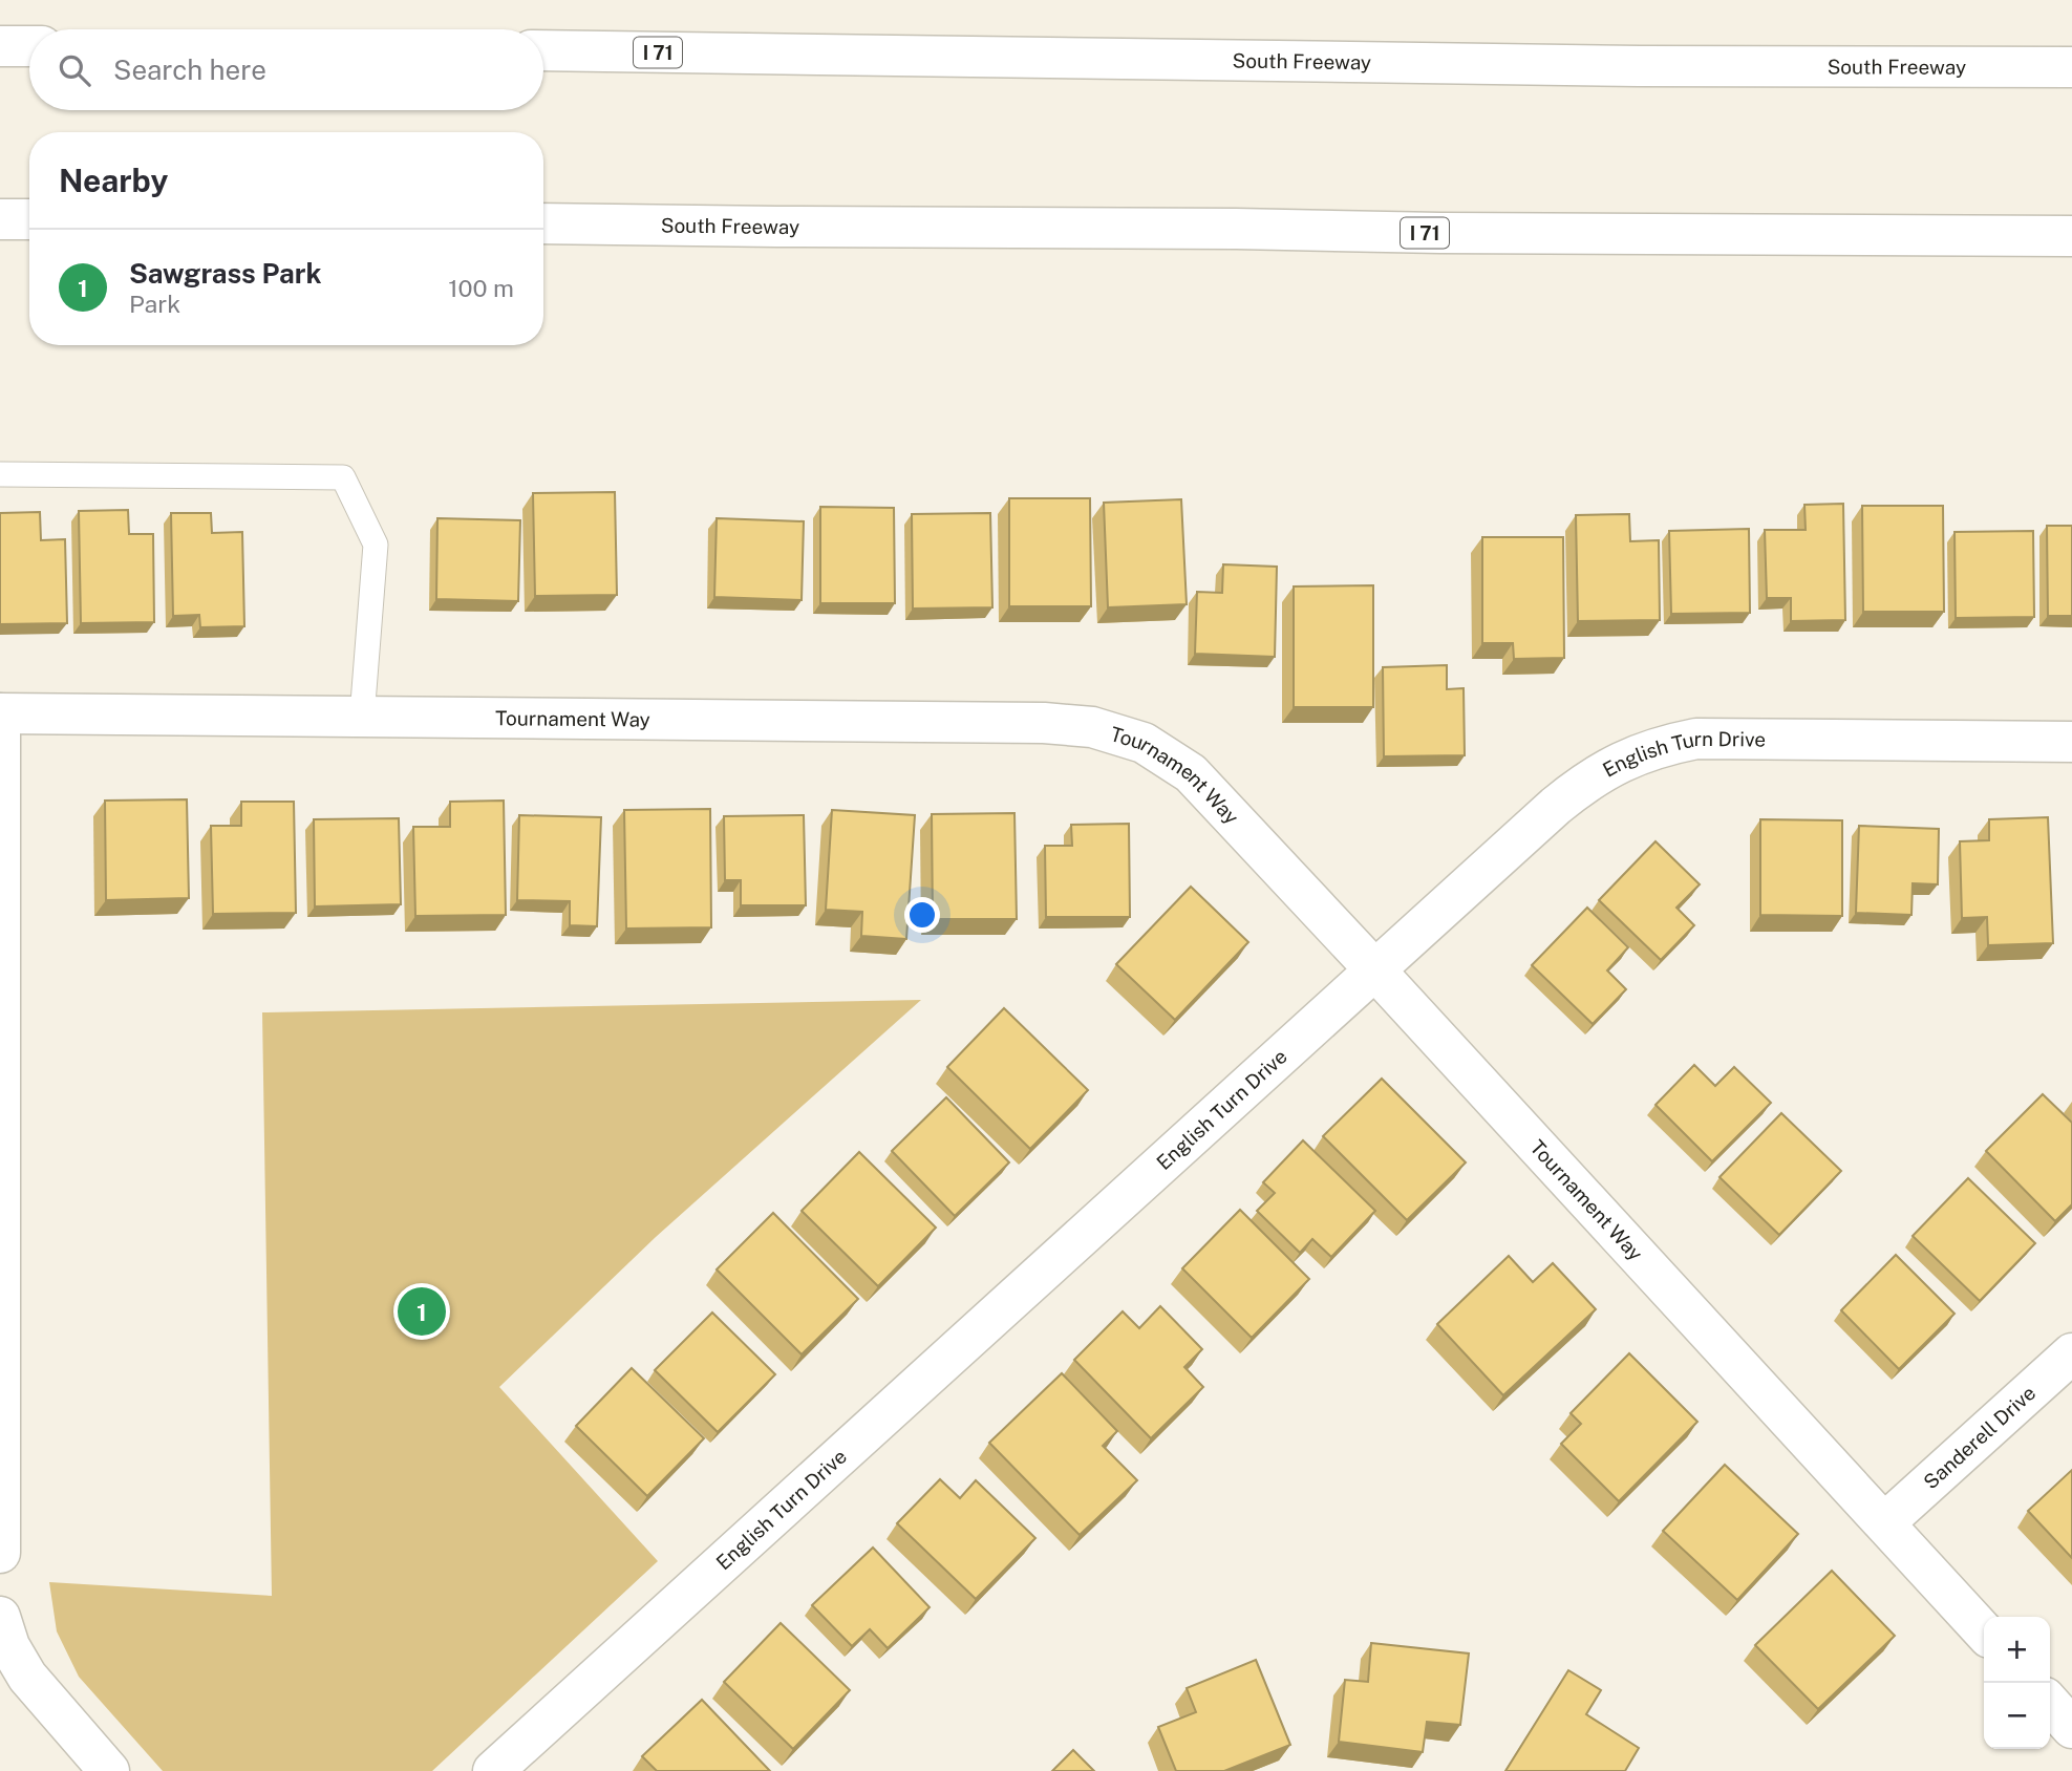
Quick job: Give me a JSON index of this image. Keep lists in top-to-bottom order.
{
  "streets": {
    "main road": [
      "I 71",
      "South Freeway",
      "Tournament Way",
      "English Turn Drive",
      "Sanderell Drive"
    ]
  },
  "crossings": [
    ["Tournament Way", "English Turn Drive"],
    ["Tournament Way", "Sanderell Drive"]
  ],
  "page": {
    "search": "Search here",
    "heading": "Nearby",
    "list": [
      {
        "mark": "1",
        "name": "Sawgrass Park",
        "note": "Park",
        "value": "100 m"
      }
    ],
    "pins": "1",
    "map_buttons": ["+", "−"]
  }
}
